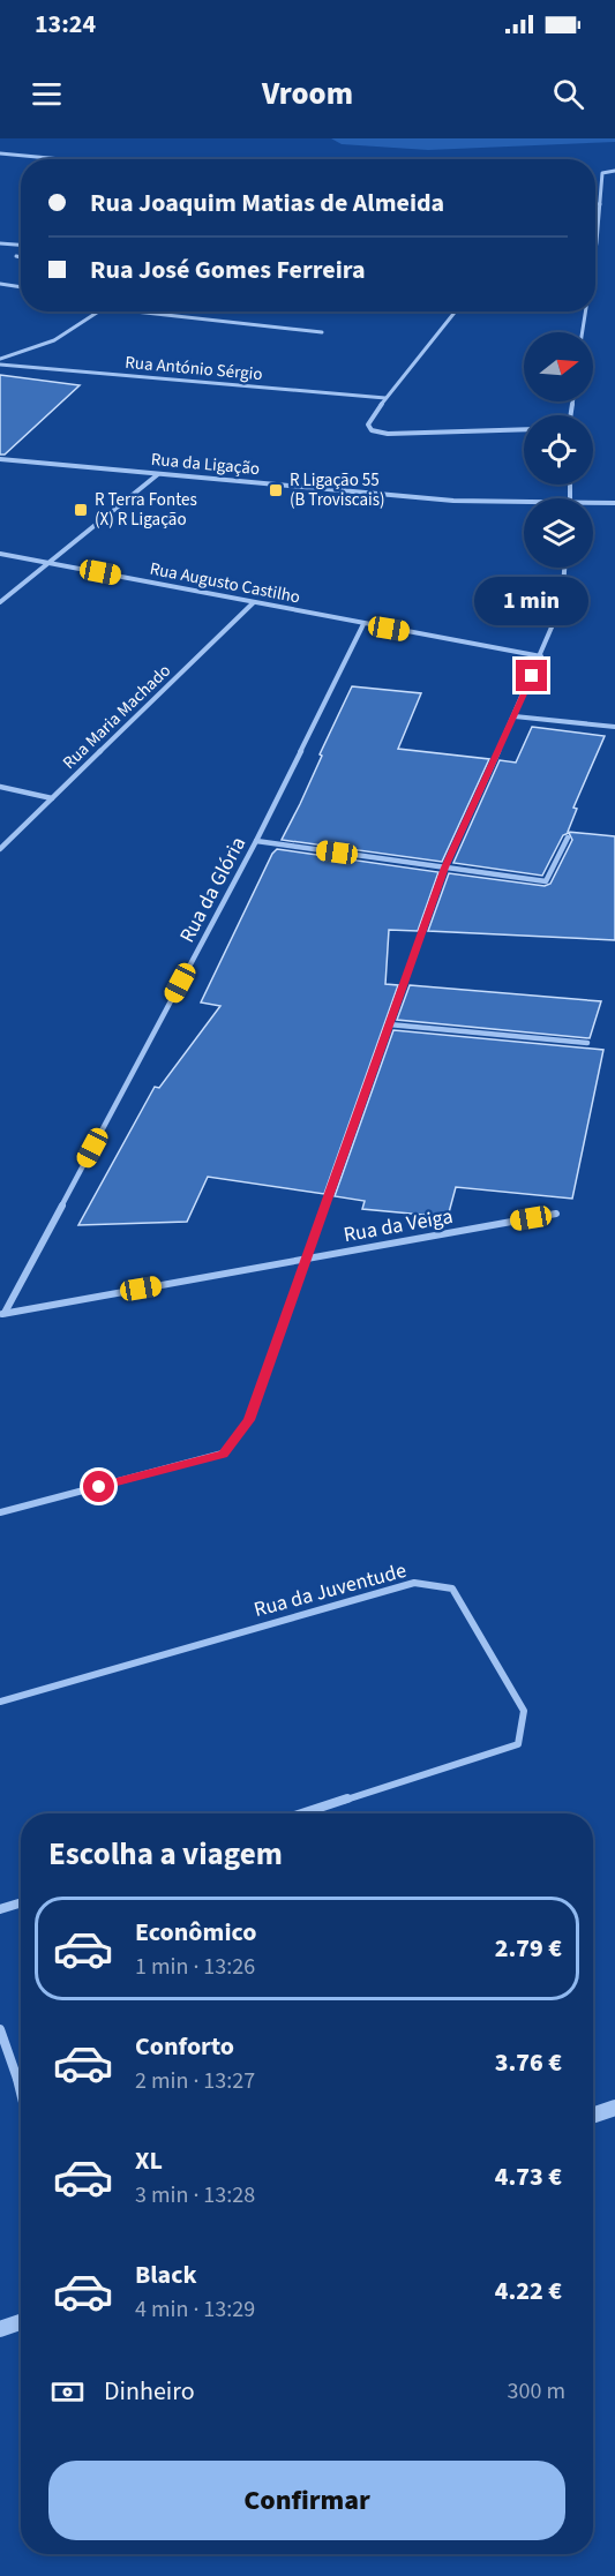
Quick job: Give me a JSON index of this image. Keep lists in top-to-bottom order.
{
  "streets": {
    "street": [
      "Rua António Sérgio",
      "Rua da Ligação",
      "Rua Augusto Castilho",
      "Rua Maria Machado",
      "Rua da Glória",
      "Rua da Veiga",
      "Rua da Juventude"
    ]
  },
  "crossings": [
    ["Rua Augusto Castilho", "Rua Maria Machado"],
    ["Rua Augusto Castilho", "Rua da Glória"],
    ["Rua da Glória", "Rua da Veiga"]
  ],
  "places": {
    "transit": ["R Ligação 55 (B Troviscais)", "R Terra Fontes (X) R Ligação"]
  },
  "north": "right",
  "page": {
    "status": "13:24",
    "header": "Vroom",
    "banner": ["Rua Joaquim Matias de Almeida", "Rua José Gomes Ferreira"],
    "bubble": "1 min",
    "heading": "Escolha a viagem",
    "list": [
      {
        "name": "Econômico",
        "note": "1 min · 13:26",
        "value": "2.79 €"
      },
      {
        "name": "Conforto",
        "note": "2 min · 13:27",
        "value": "3.76 €"
      },
      {
        "name": "XL",
        "note": "3 min · 13:28",
        "value": "4.73 €"
      },
      {
        "name": "Black",
        "note": "4 min · 13:29",
        "value": "4.22 €"
      }
    ],
    "pay": ["Dinheiro", "300 m"],
    "buttons": "Confirmar"
  }
}
